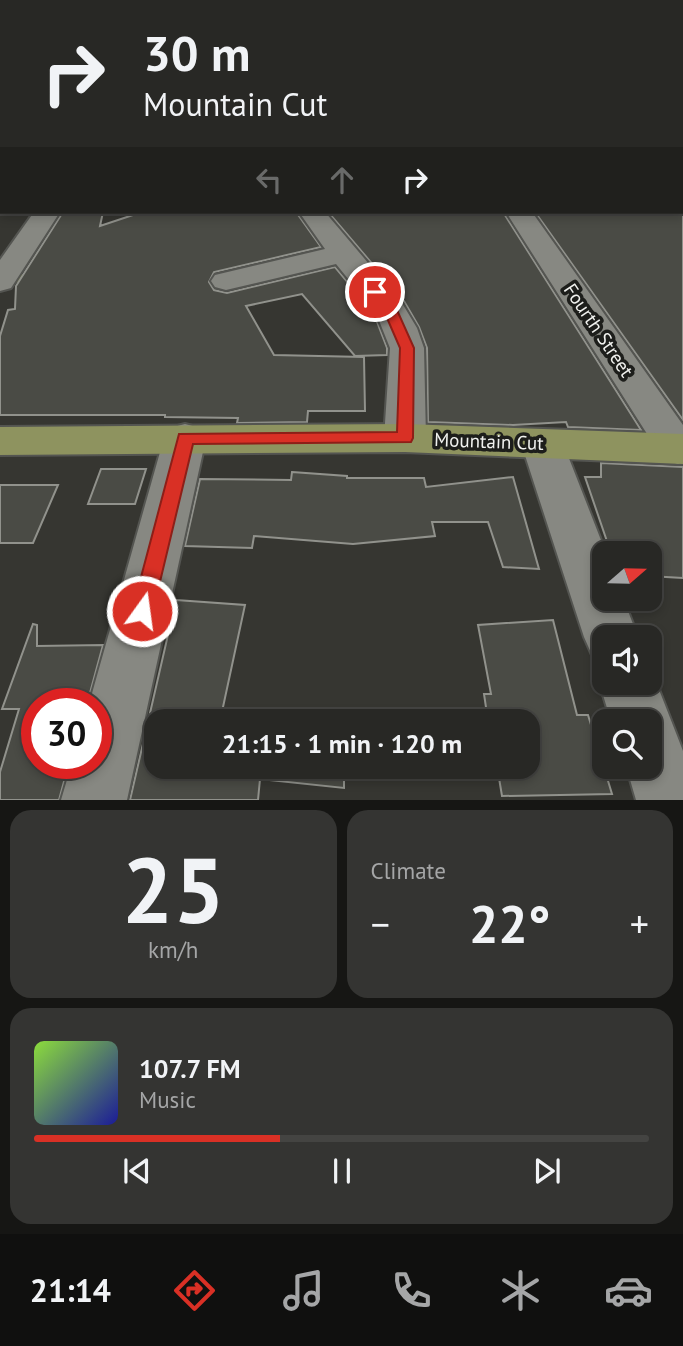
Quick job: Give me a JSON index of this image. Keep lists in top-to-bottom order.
{
  "streets": {
    "main road": ["Mountain Cut"],
    "street": ["Fourth Street"]
  },
  "crossings": [
    ["Fourth Street", "Mountain Cut"]
  ],
  "north": "right",
  "page": {
    "turn": ["30 m", "Mountain Cut"],
    "limit": "30",
    "trip": "21:15 · 1 min · 120 m",
    "tile": [
      ["25", "km/h"],
      "Climate"
    ],
    "heat": ["−", "22°", "+"],
    "song": ["107.7 FM", "Music"],
    "tabs": "21:14"
  }
}
